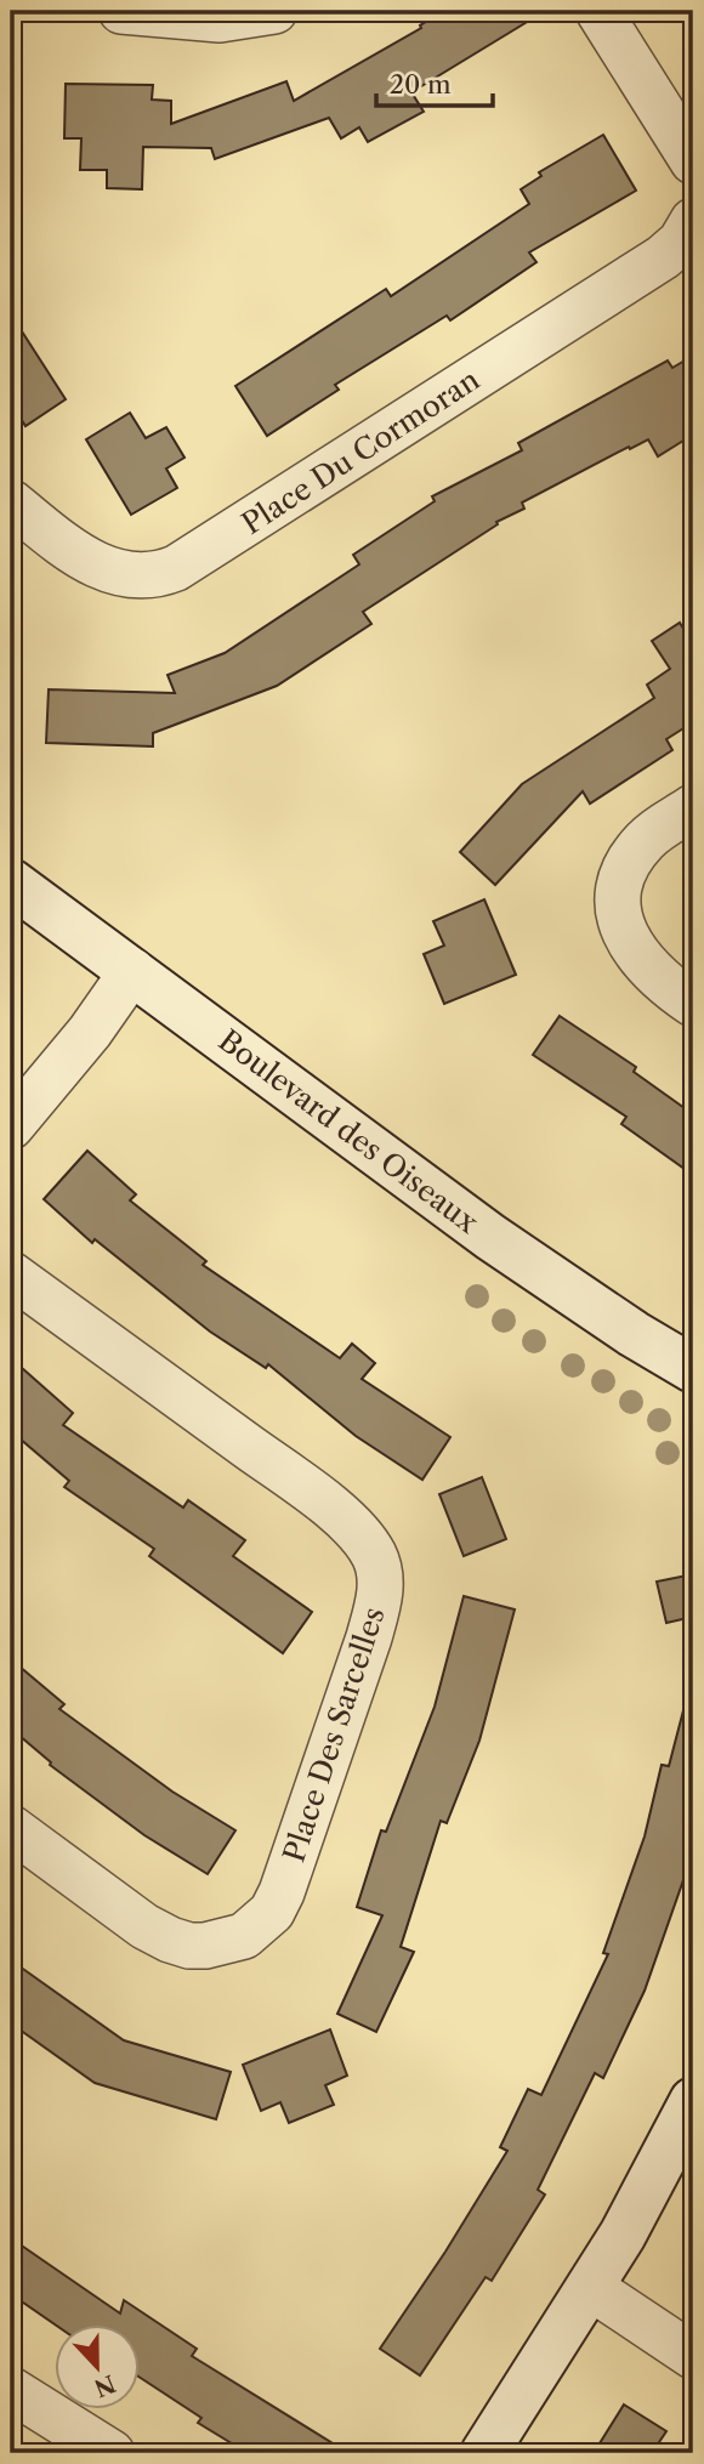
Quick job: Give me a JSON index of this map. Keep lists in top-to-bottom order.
{
  "streets": {
    "street": ["Place Du Cormoran", "Boulevard des Oiseaux", "Place Des Sarcelles"]
  },
  "scale_bar": "20 m",
  "north": "bottom"
}
